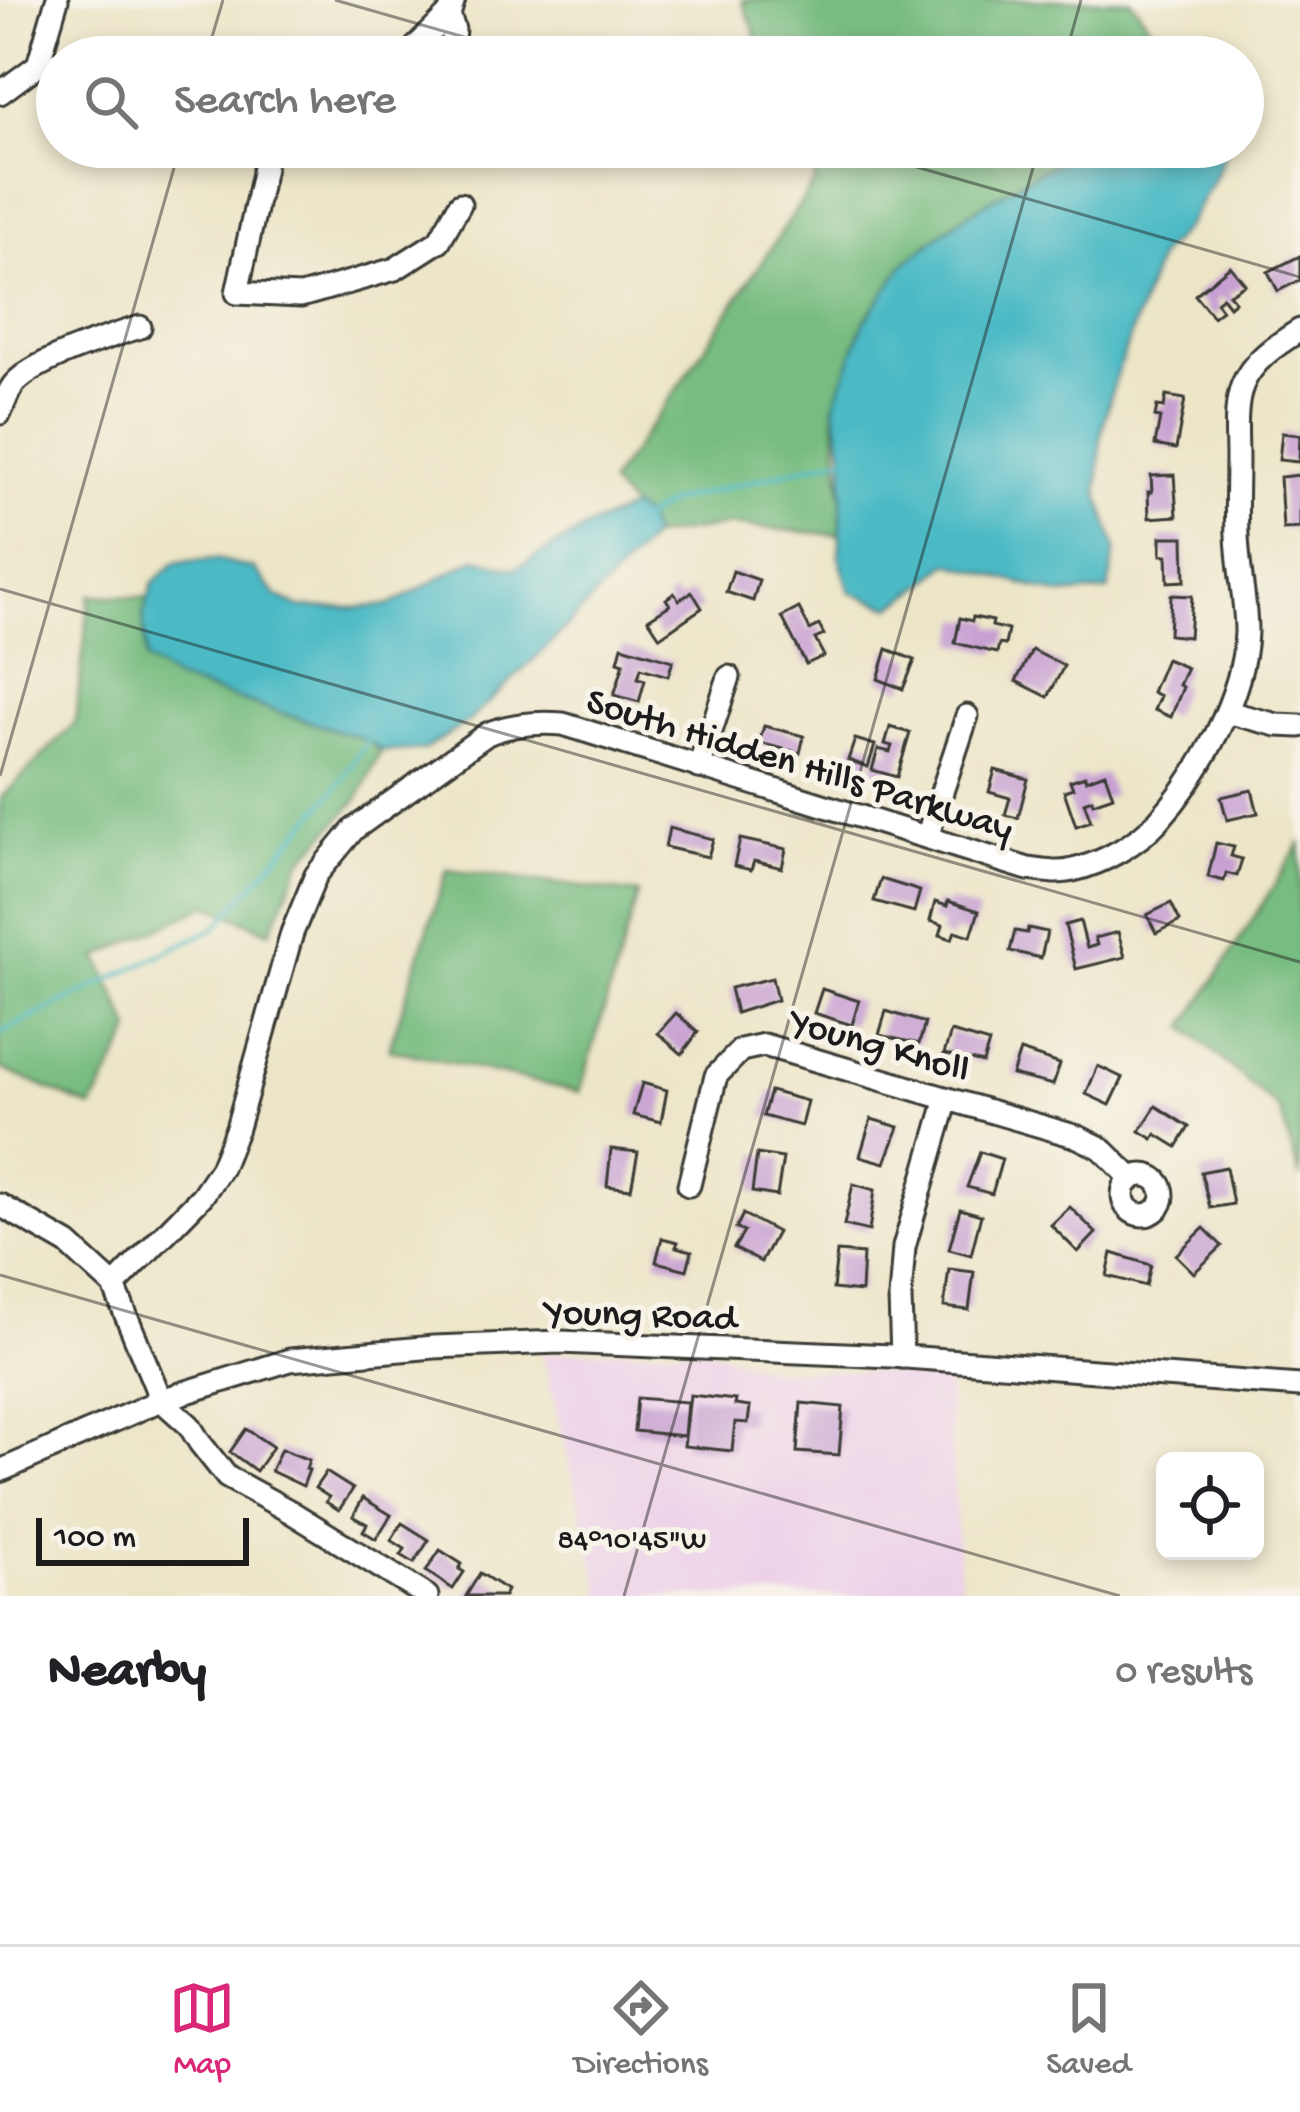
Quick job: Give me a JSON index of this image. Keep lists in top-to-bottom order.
{
  "streets": {
    "street": ["South Hidden Hills Parkway", "Young Knoll", "Young Road"]
  },
  "scale_bar": "100 m",
  "page": {
    "search": "Search here",
    "scale": "100 m",
    "heading": ["Nearby", "0 results"],
    "nav": ["Map", "Directions", "Saved"]
  },
  "coordinates": ["84°10'45\"W"]
}
